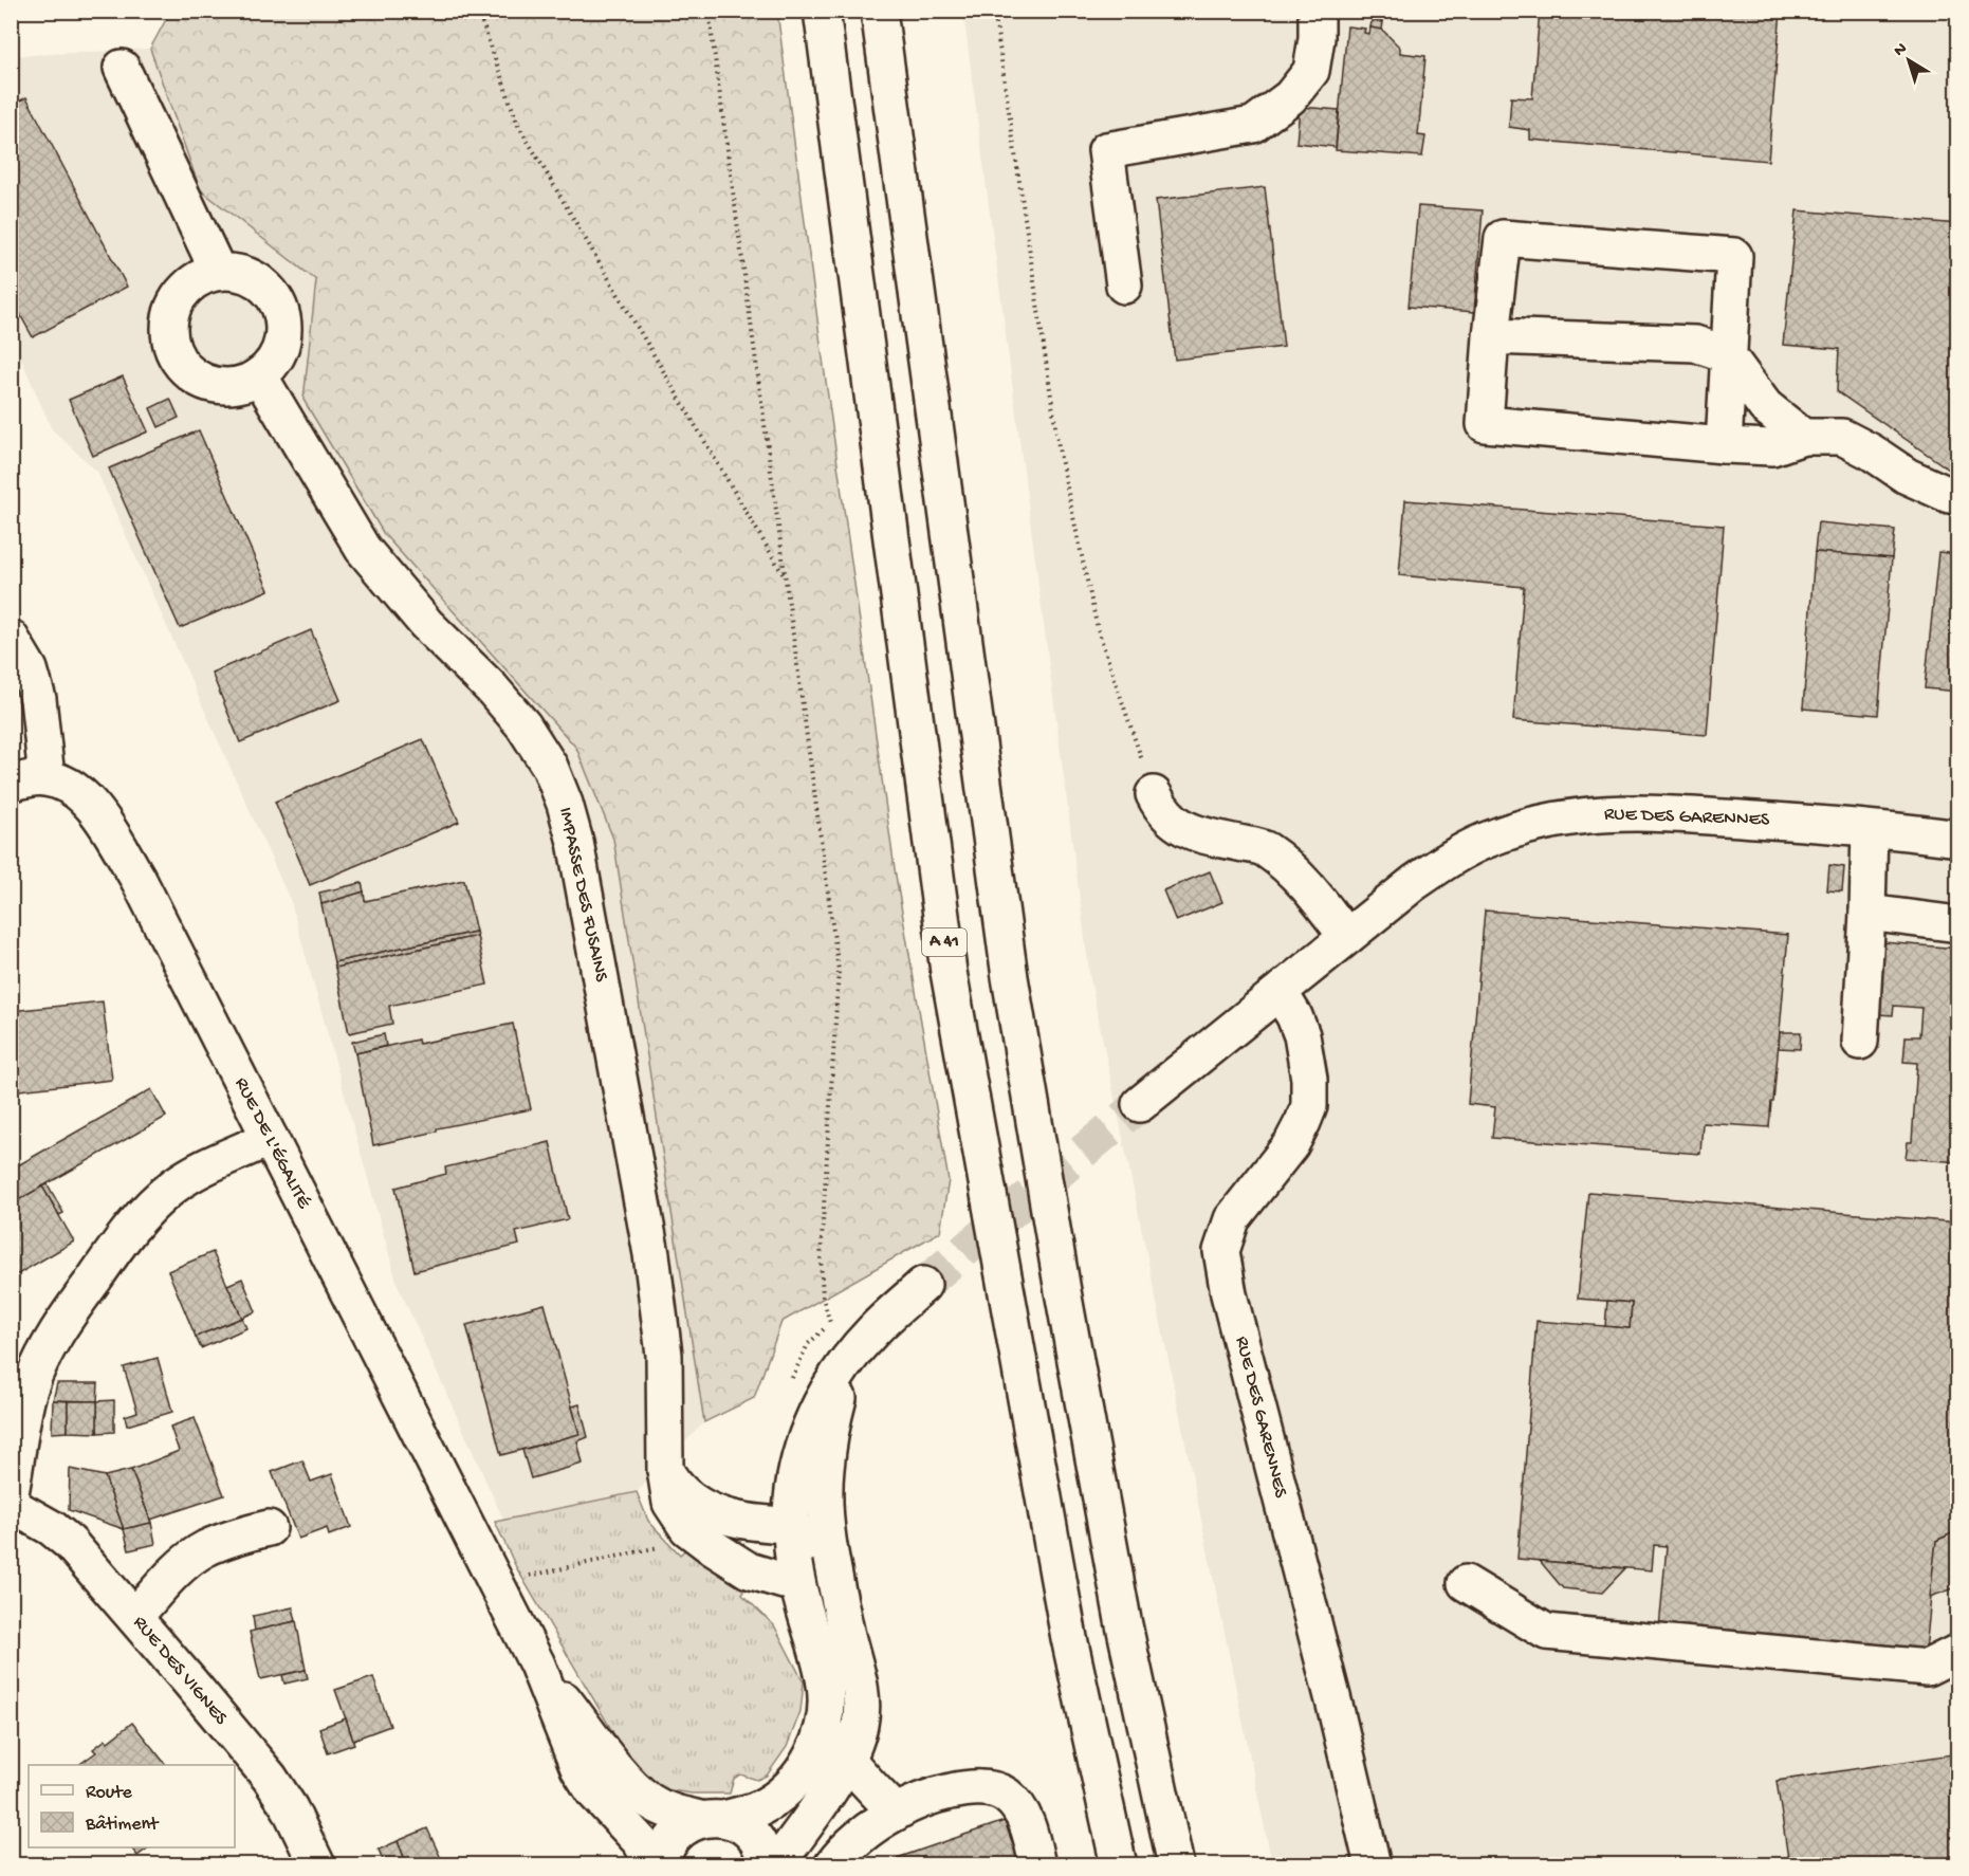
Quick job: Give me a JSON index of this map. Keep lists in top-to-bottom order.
{
  "streets": {
    "main road": [
      "RUE DES GARENNES",
      "IMPASSE DES FUSAINS",
      "A 41",
      "RUE DE L'ÉGALITÉ",
      "RUE DES VIGNES"
    ]
  },
  "legend": ["Route", "Bâtiment"],
  "north": "top left"
}
